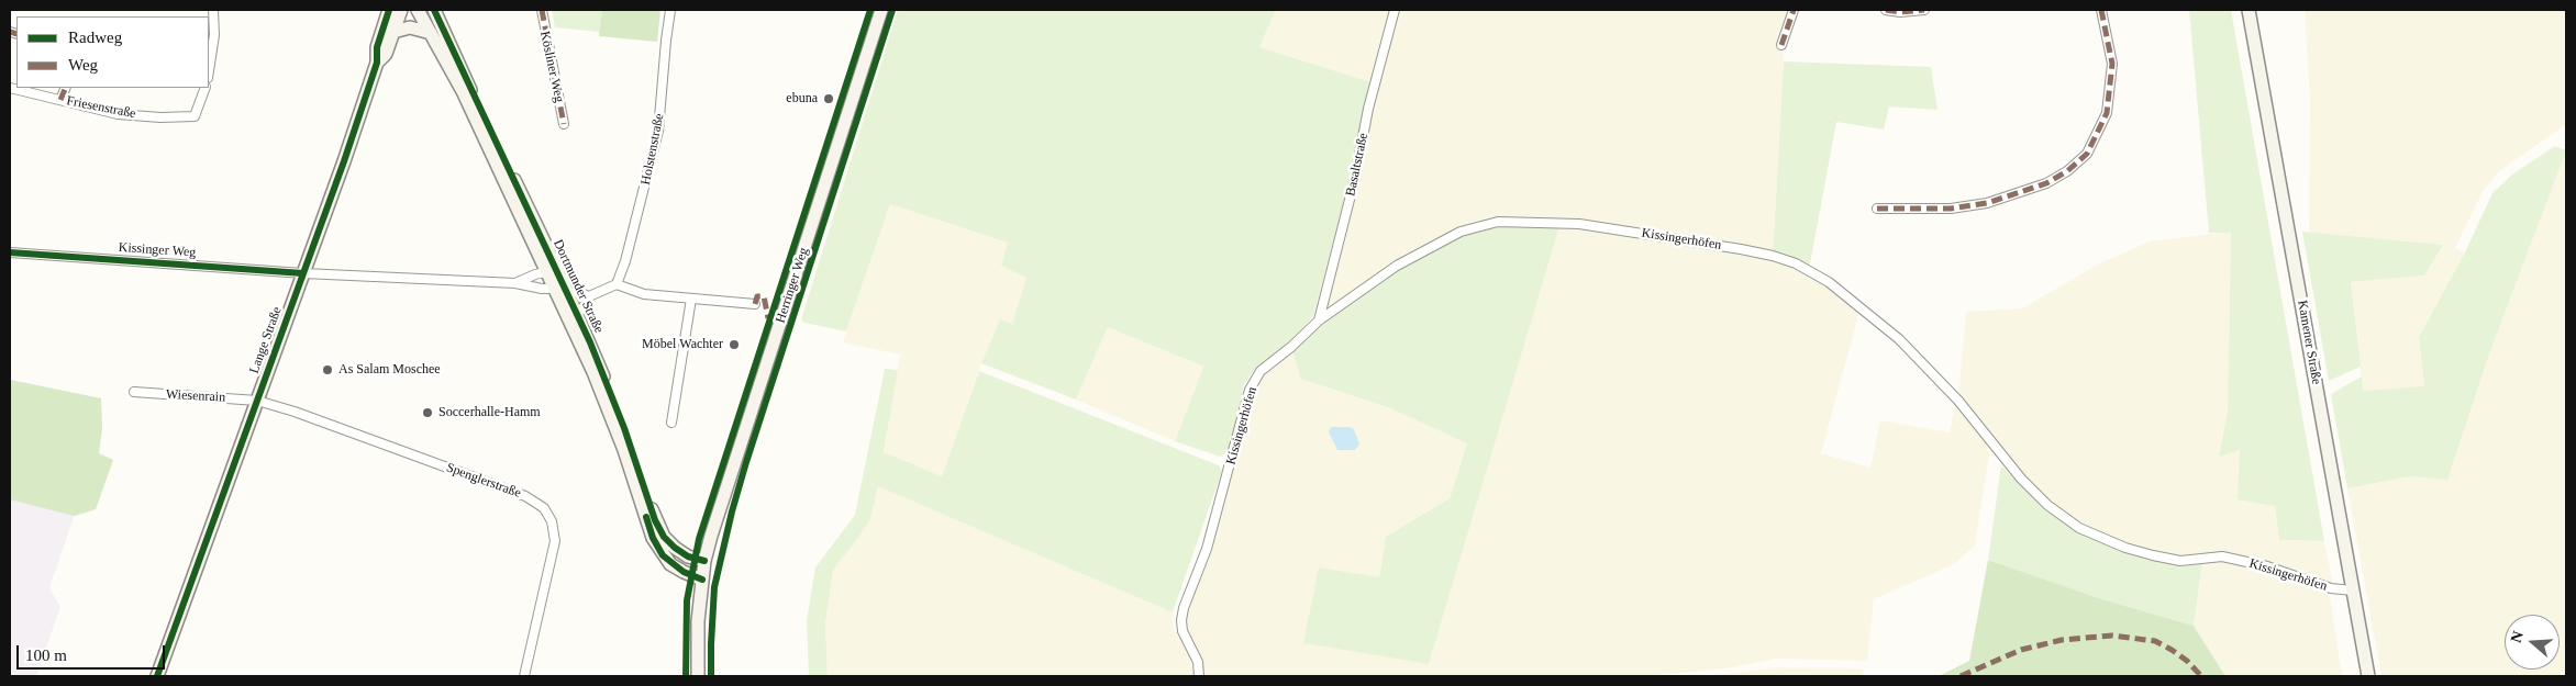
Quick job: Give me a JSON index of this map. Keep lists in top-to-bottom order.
{
  "streets": {
    "main road": [
      "Herringer Weg",
      "Dortmunder Straße",
      "Lange Straße",
      "Kamener Straße"
    ],
    "street": [
      "Kösliner Weg",
      "Friesenstraße",
      "Holstenstraße",
      "Basaltstraße",
      "Kissingerhöfen",
      "Kissinger Weg",
      "Wiesenrain",
      "Spenglerstraße"
    ]
  },
  "crossings": [
    ["Holstenstraße", "Kissinger Weg"],
    ["Basaltstraße", "Kissingerhöfen"],
    ["Kissingerhöfen", "Kamener Straße"],
    ["Kissinger Weg", "Dortmunder Straße"],
    ["Kissinger Weg", "Lange Straße"],
    ["Herringer Weg", "Dortmunder Straße"],
    ["Lange Straße", "Wiesenrain"],
    ["Lange Straße", "Spenglerstraße"],
    ["Wiesenrain", "Spenglerstraße"]
  ],
  "places": [
    "ebuna",
    "Möbel Wachter",
    "As Salam Moschee",
    "Soccerhalle-Hamm"
  ],
  "legend": ["Radweg", "Weg"],
  "scale_bar": "100 m",
  "north": "left"
}
